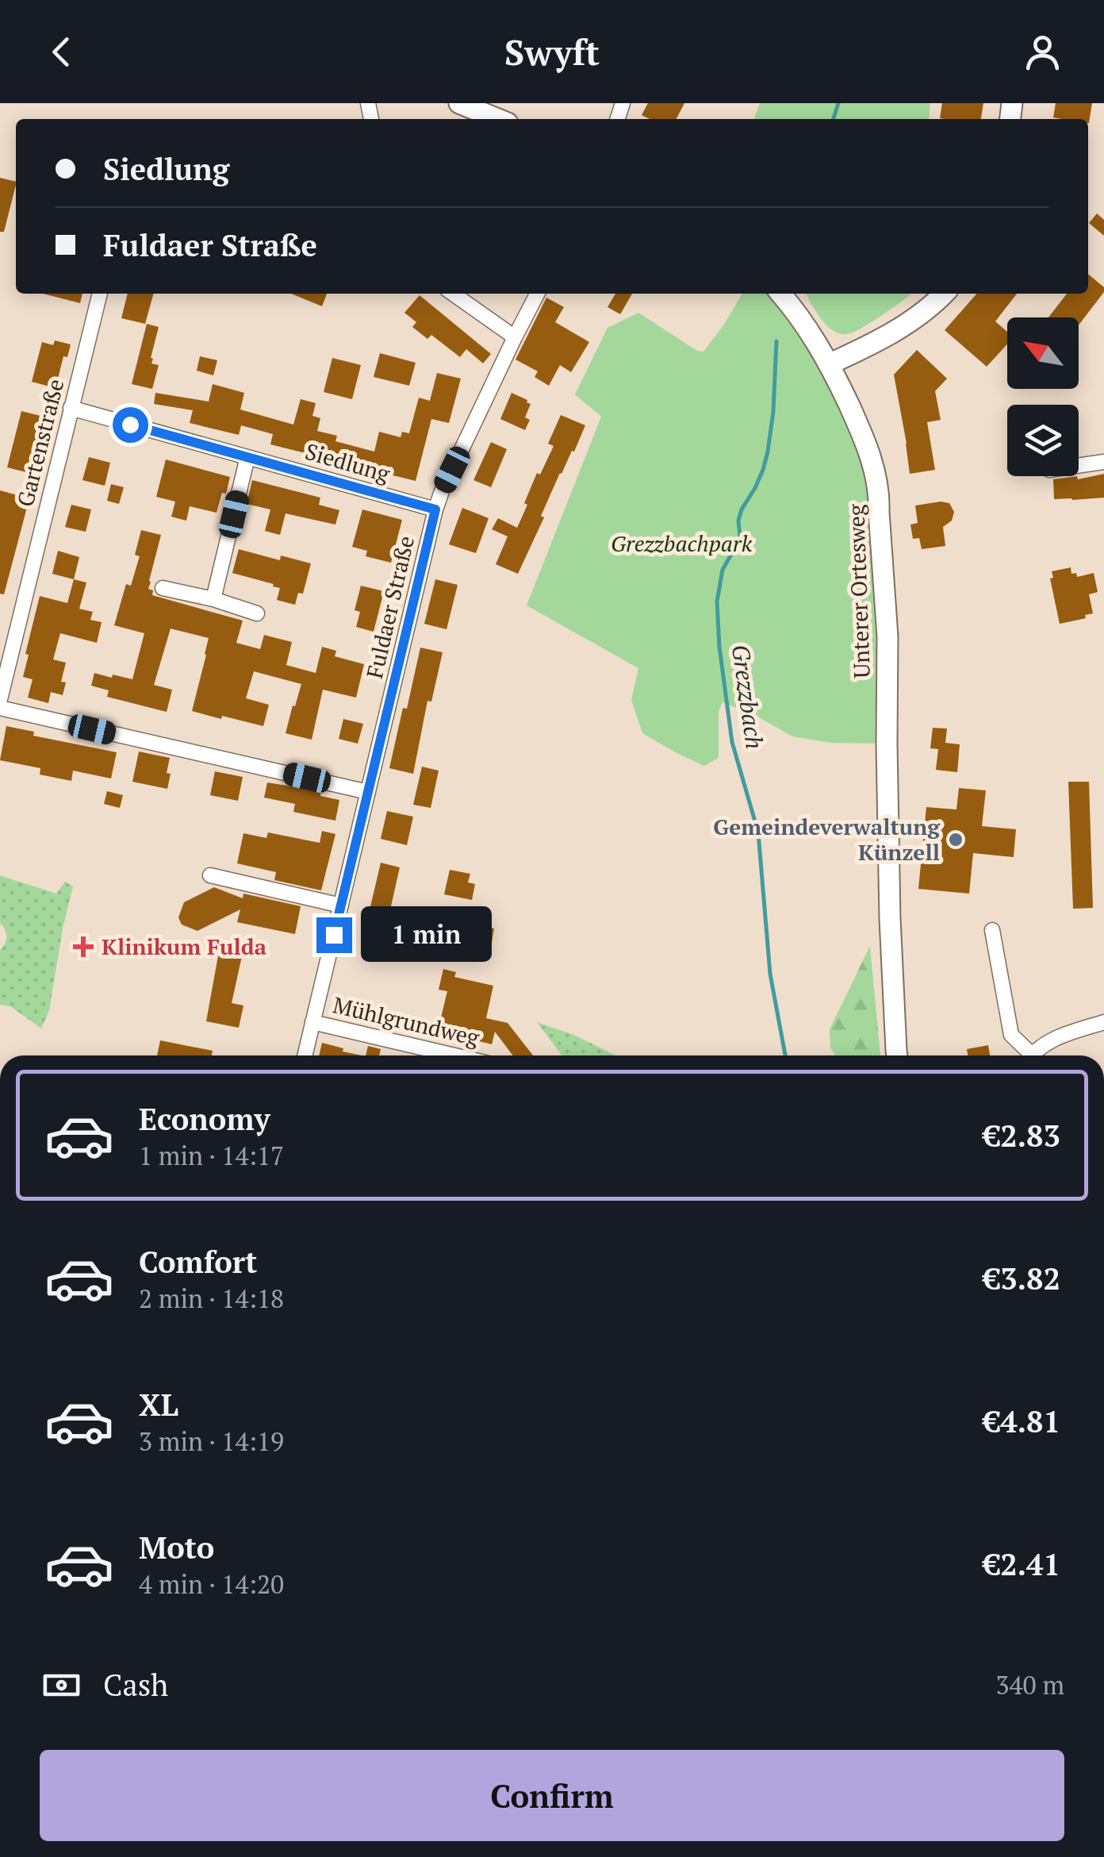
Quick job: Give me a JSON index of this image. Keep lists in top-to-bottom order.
{
  "streets": {
    "main road": ["Unterer Ortesweg"],
    "street": [
      "Gartenstraße",
      "Siedlung",
      "Fuldaer Straße",
      "Mühlgrundweg"
    ]
  },
  "crossings": [
    ["Gartenstraße", "Siedlung"],
    ["Siedlung", "Fuldaer Straße"],
    ["Fuldaer Straße", "Mühlgrundweg"]
  ],
  "water": ["Grezzbach"],
  "parks": ["Grezzbachpark"],
  "places": {
    "other": ["Gemeindeverwaltung Künzell"],
    "health": ["Klinikum Fulda"]
  },
  "north": "top left",
  "page": {
    "header": "Swyft",
    "banner": ["Siedlung", "Fuldaer Straße"],
    "bubble": "1 min",
    "list": [
      {
        "name": "Economy",
        "note": "1 min · 14:17",
        "value": "€2.83"
      },
      {
        "name": "Comfort",
        "note": "2 min · 14:18",
        "value": "€3.82"
      },
      {
        "name": "XL",
        "note": "3 min · 14:19",
        "value": "€4.81"
      },
      {
        "name": "Moto",
        "note": "4 min · 14:20",
        "value": "€2.41"
      }
    ],
    "pay": ["Cash", "340 m"],
    "buttons": "Confirm"
  }
}
